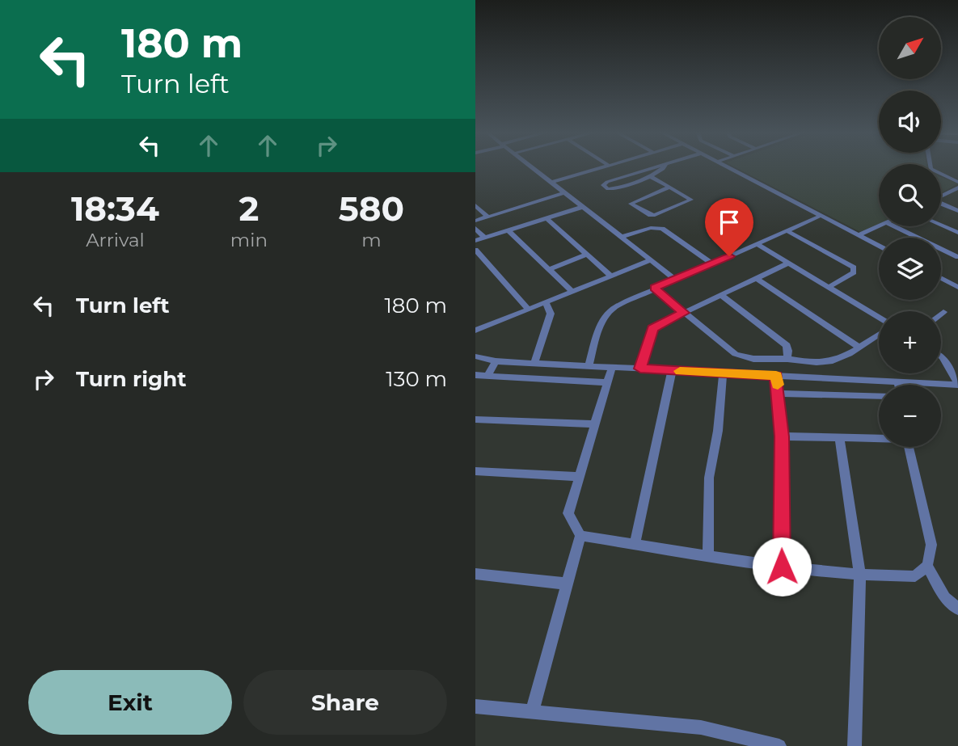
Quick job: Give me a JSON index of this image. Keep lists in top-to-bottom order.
{
  "north": "top right",
  "page": {
    "turn": ["180 m", "Turn left"],
    "map_buttons": ["+", "−"],
    "eta": [
      "18:34",
      "Arrival",
      "2",
      "min",
      "580",
      "m"
    ],
    "list": [
      {
        "name": "Turn left",
        "value": "180 m"
      },
      {
        "name": "Turn right",
        "value": "130 m"
      }
    ],
    "buttons": ["Exit", "Share"]
  }
}
